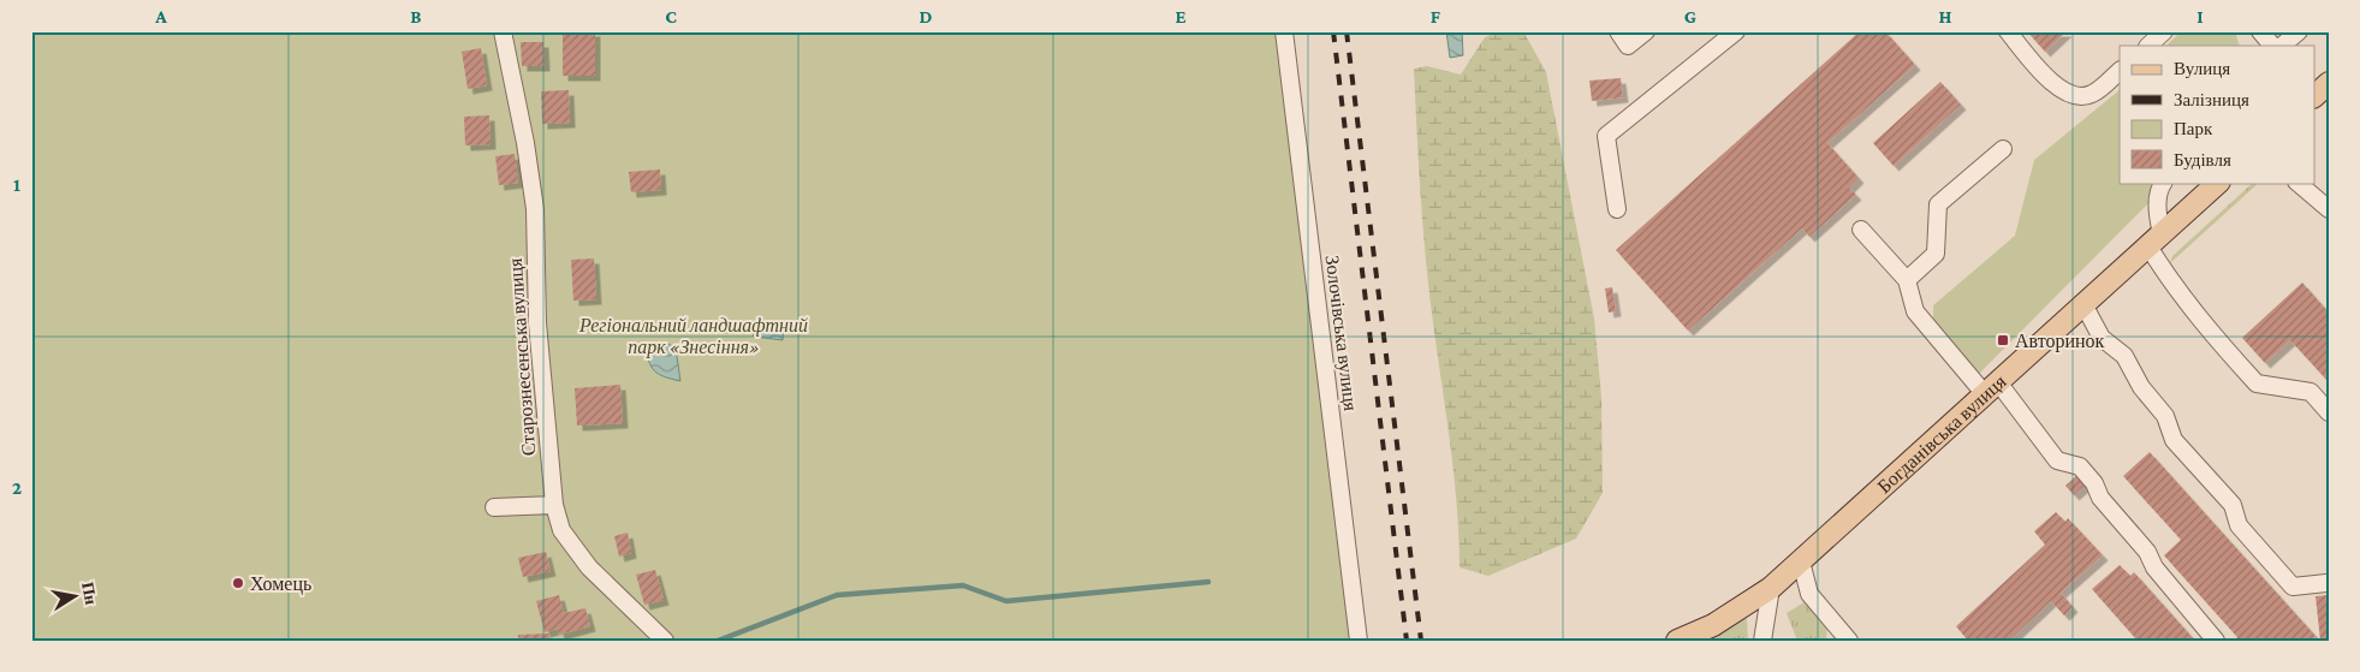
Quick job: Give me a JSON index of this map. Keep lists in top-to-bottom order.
{
  "streets": {
    "main road": ["Богданівська вулиця"],
    "street": ["Золочівська вулиця", "Старознесенська вулиця"]
  },
  "parks": ["Регіональний ландшафтний парк «Знесіння»"],
  "places": {
    "transit": ["Авторинок"],
    "other": ["Хомець"]
  },
  "legend": [
    "Вулиця",
    "Залізниця",
    "Парк",
    "Будівля"
  ],
  "north": "right",
  "grid": {
    "columns": [
      "A",
      "B",
      "C",
      "D",
      "E",
      "F",
      "G",
      "H",
      "I"
    ],
    "rows": ["1", "2"]
  }
}
